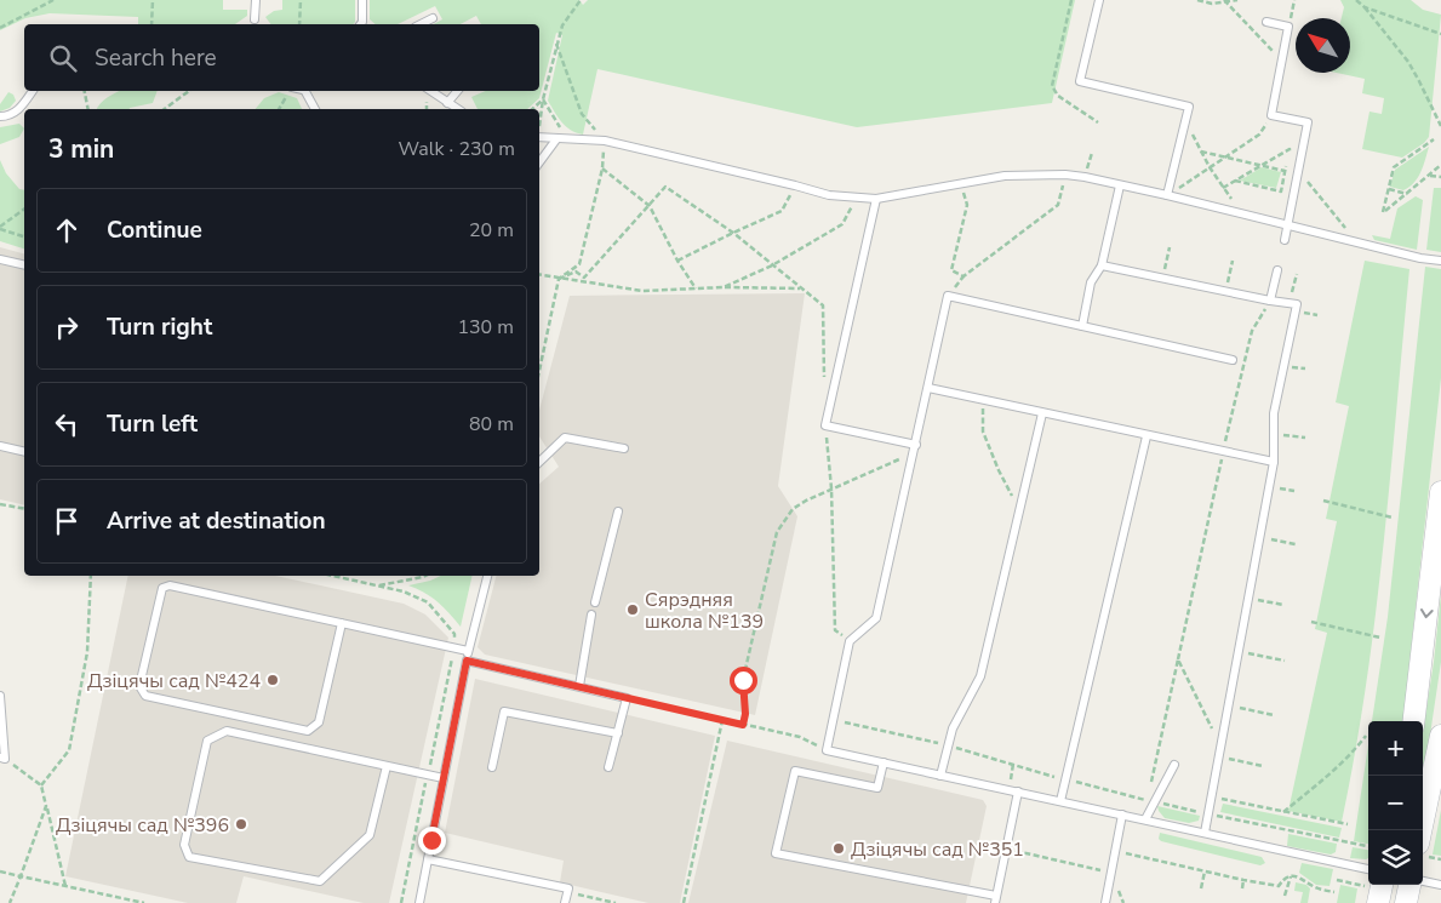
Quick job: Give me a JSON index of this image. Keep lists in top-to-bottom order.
{
  "places": [
    "Сярэдняя школа №139",
    "Дзіцячы сад №424",
    "Дзіцячы сад №396",
    "Дзіцячы сад №351"
  ],
  "north": "top left",
  "page": {
    "search": "Search here",
    "heading": ["3 min", "Walk · 230 m"],
    "list": [
      ["Continue", "20 m"],
      ["Turn right", "130 m"],
      ["Turn left", "80 m"],
      "Arrive at destination"
    ],
    "map_buttons": ["+", "−"]
  }
}
